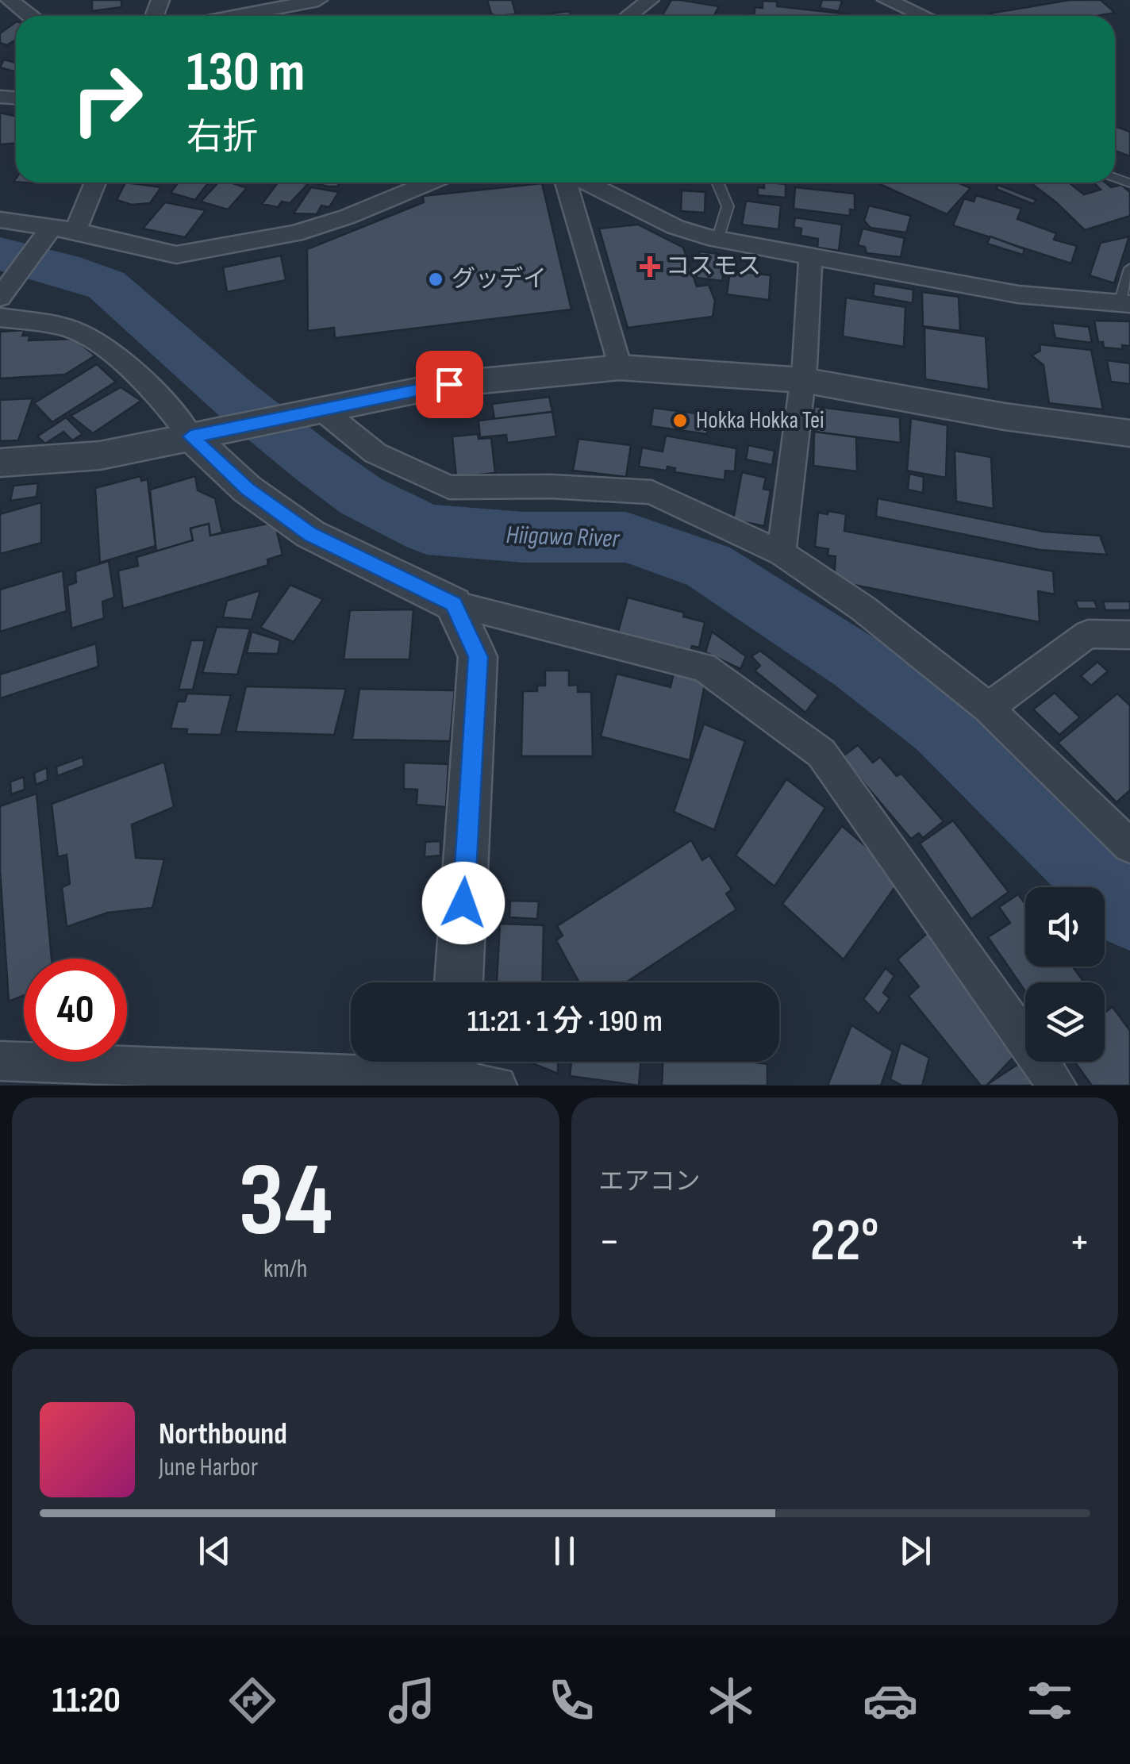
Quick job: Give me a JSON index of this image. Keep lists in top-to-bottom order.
{
  "water": ["Hiigawa River"],
  "places": {
    "health": ["コスモス"],
    "other": ["グッデイ", "Hokka Hokka Tei"]
  },
  "page": {
    "turn": ["130 m", "右折"],
    "limit": "40",
    "trip": "11:21 · 1 分 · 190 m",
    "tile": [
      ["34", "km/h"],
      "エアコン"
    ],
    "heat": ["−", "22°", "+"],
    "song": ["Northbound", "June Harbor"],
    "tabs": "11:20"
  }
}
